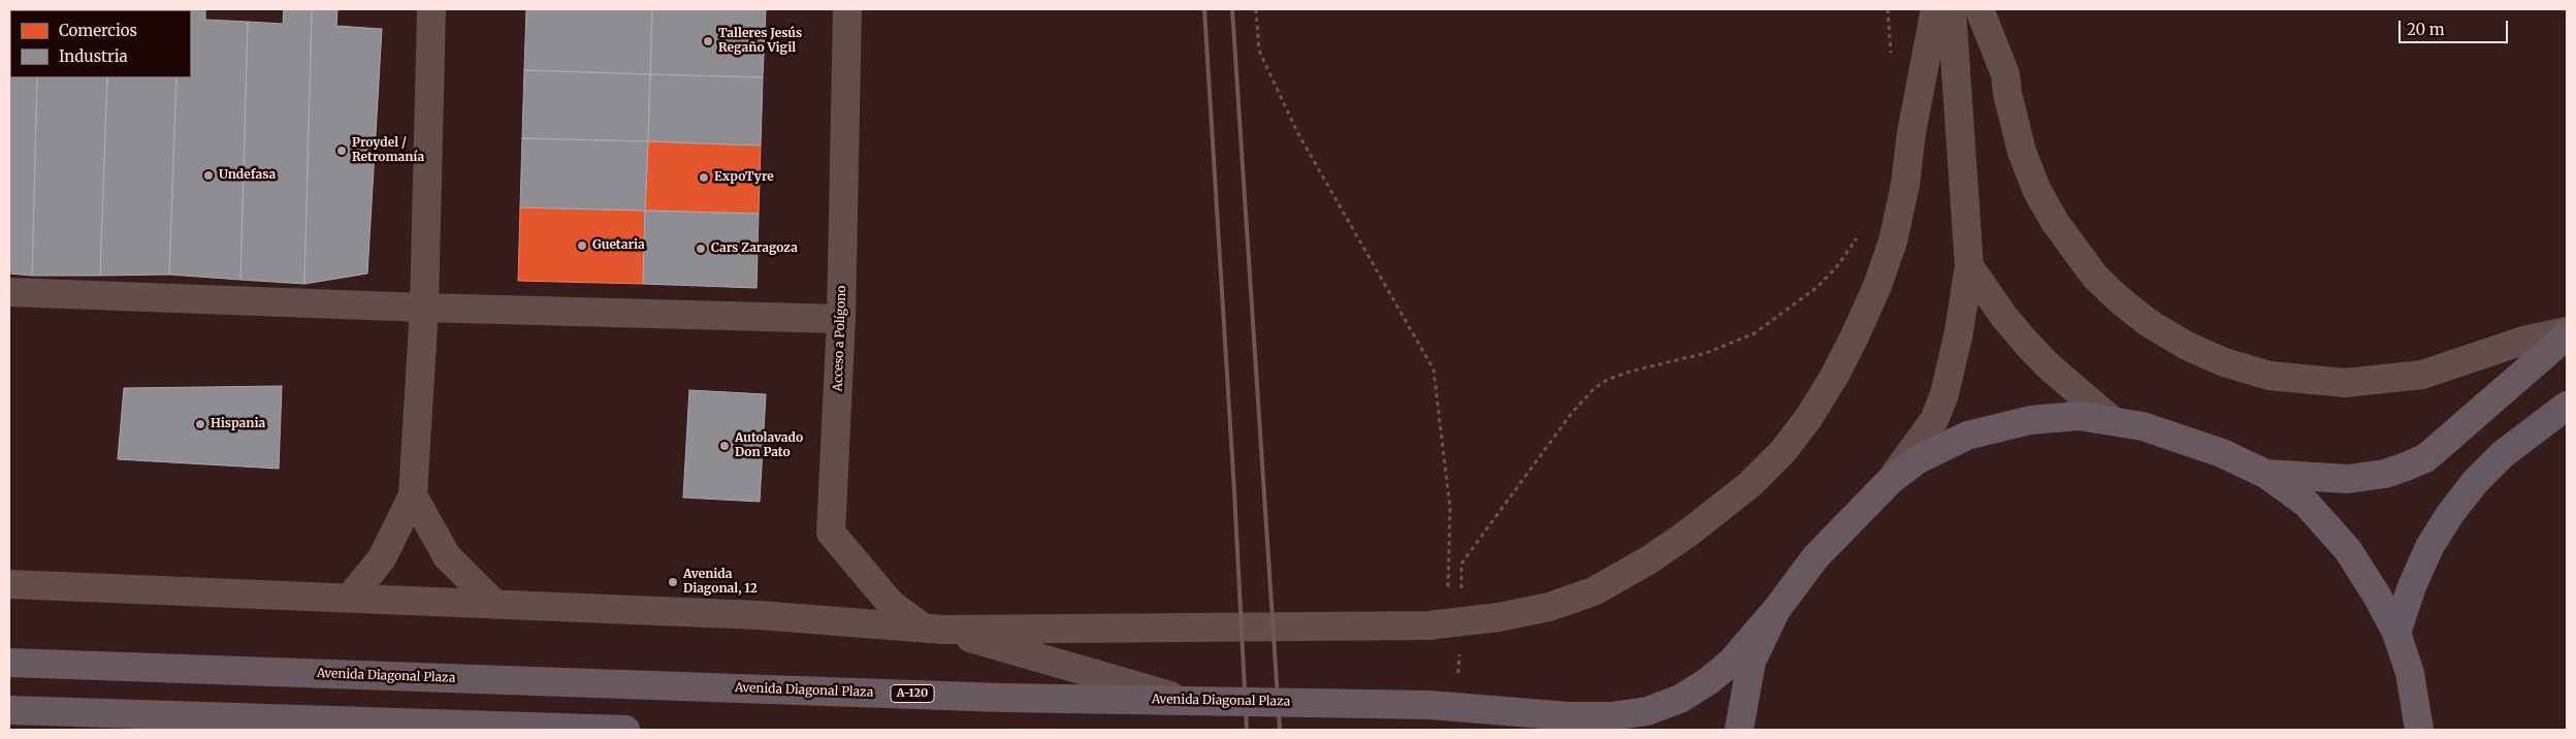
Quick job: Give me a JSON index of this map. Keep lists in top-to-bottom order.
{
  "streets": {
    "main road": ["Avenida Diagonal Plaza", "A-120"],
    "street": ["Acceso a Polígono"]
  },
  "places": [
    "Talleres Jesús Regaño Vigil",
    "Proydel / Retromanía",
    "Undefasa",
    "ExpoTyre",
    "Guetaria",
    "Cars Zaragoza",
    "Hispania",
    "Autolavado Don Pato",
    "Avenida Diagonal, 12"
  ],
  "legend": ["Comercios", "Industria"],
  "scale_bar": "20 m"
}
